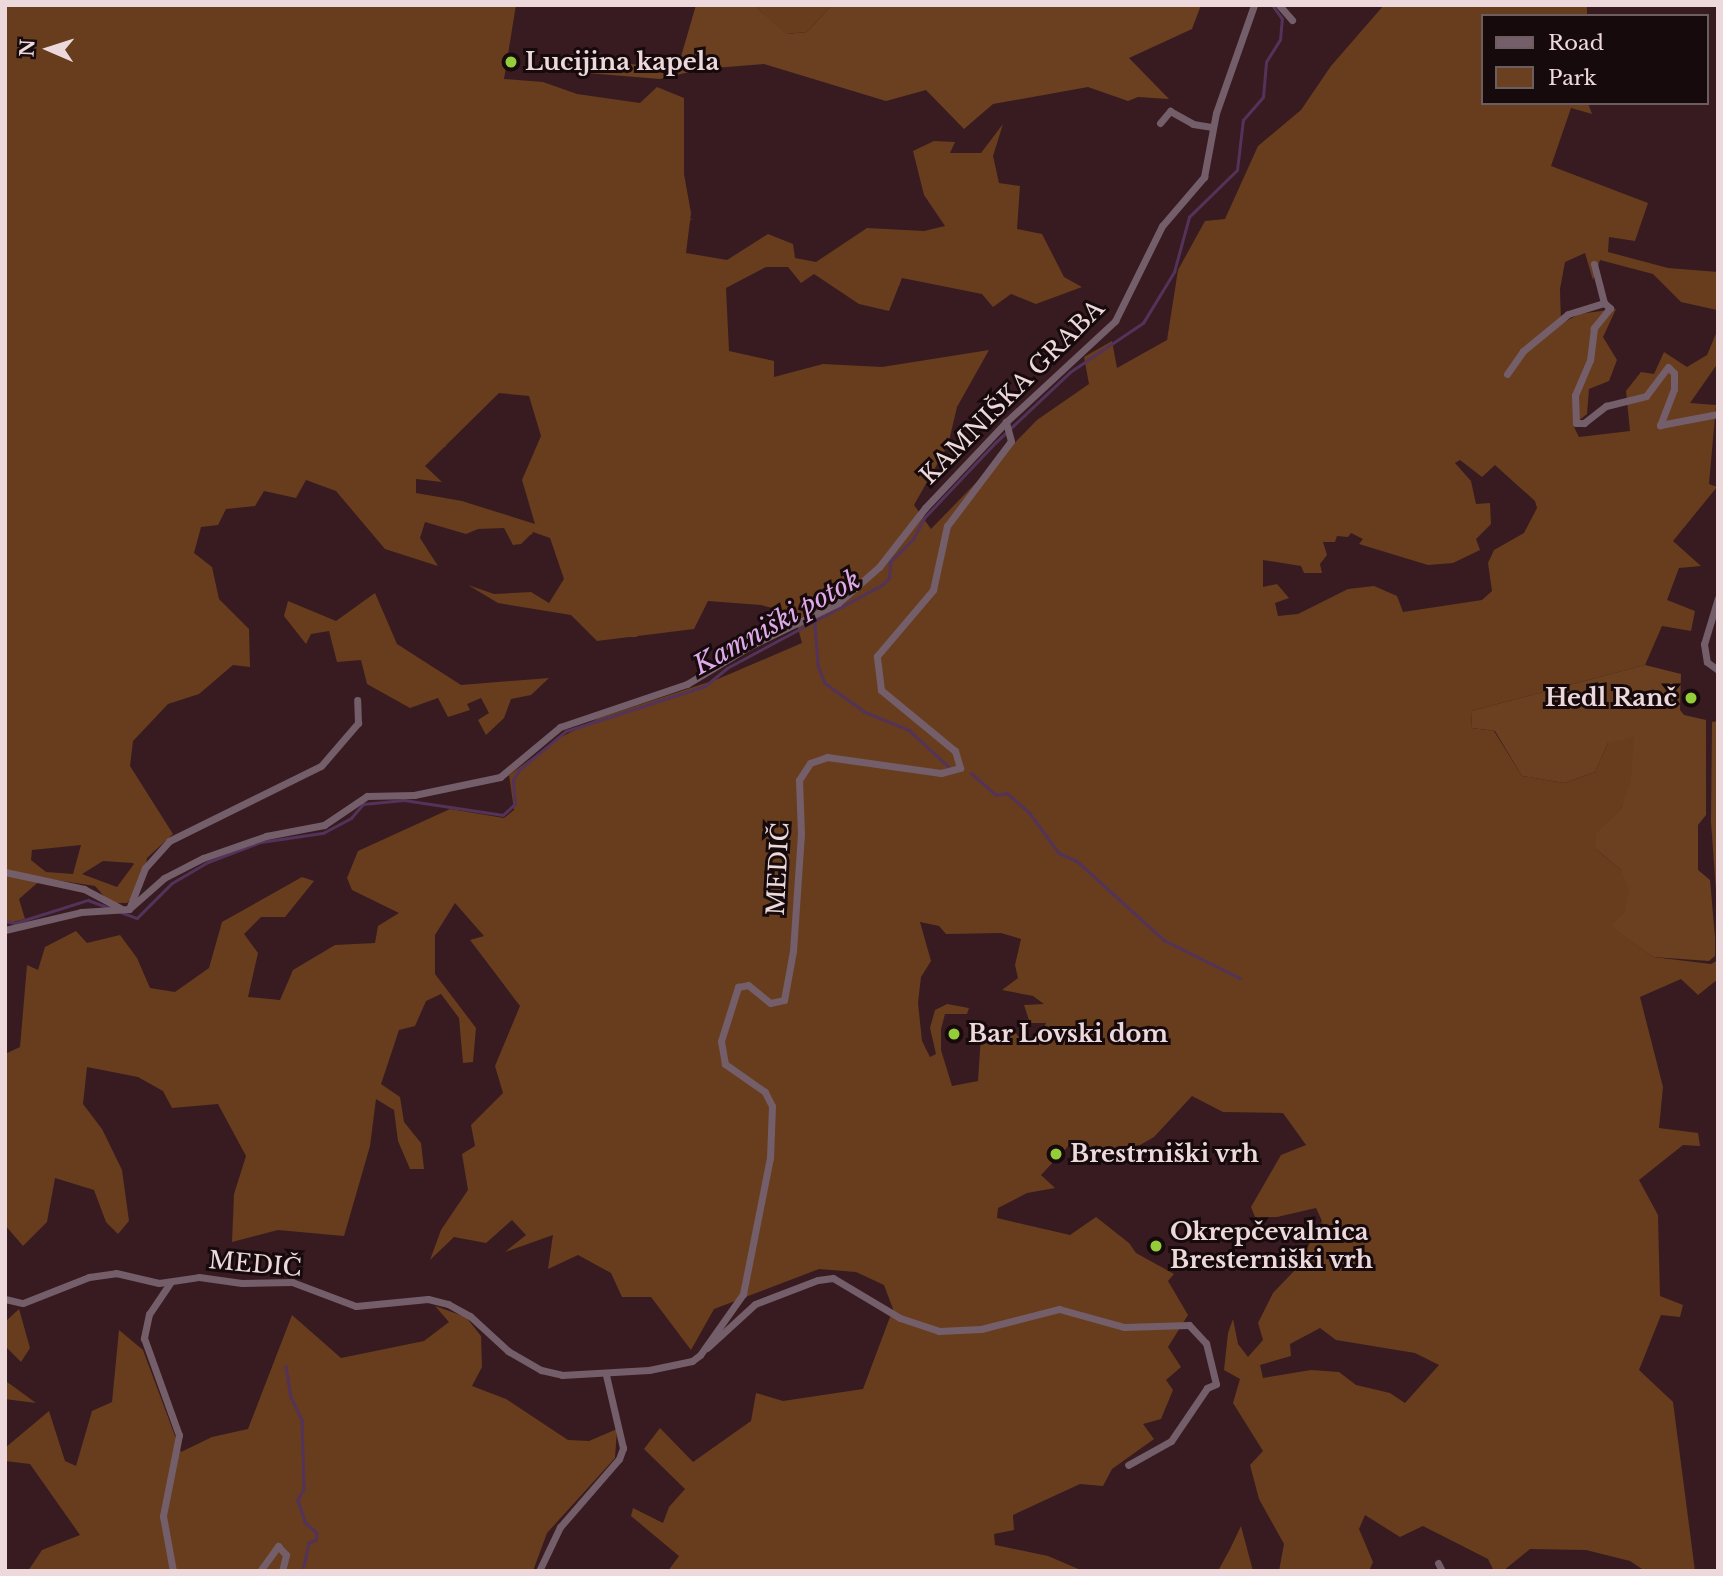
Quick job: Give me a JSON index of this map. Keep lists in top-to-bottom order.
{
  "streets": {
    "street": ["KAMNIŠKA GRABA", "MEDIČ"]
  },
  "crossings": [
    ["KAMNIŠKA GRABA", "MEDIČ"]
  ],
  "water": ["Kamniški potok"],
  "places": [
    "Lucijina kapela",
    "Hedl Ranč",
    "Bar Lovski dom",
    "Brestrniški vrh",
    "Okrepčevalnica Bresterniški vrh"
  ],
  "legend": ["Road", "Park"],
  "north": "left"
}
